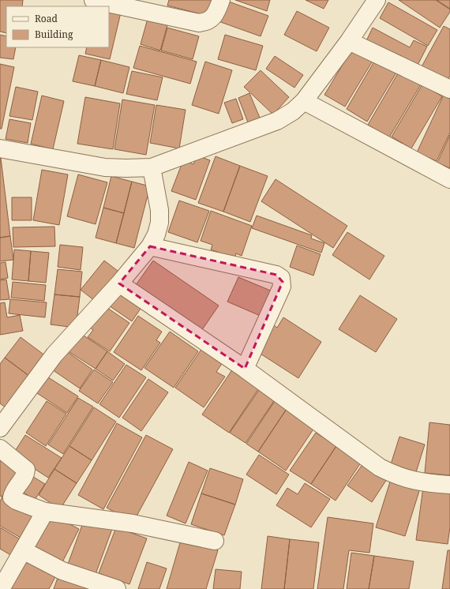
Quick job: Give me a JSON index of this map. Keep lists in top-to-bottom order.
{
  "legend": ["Road", "Building"]
}
